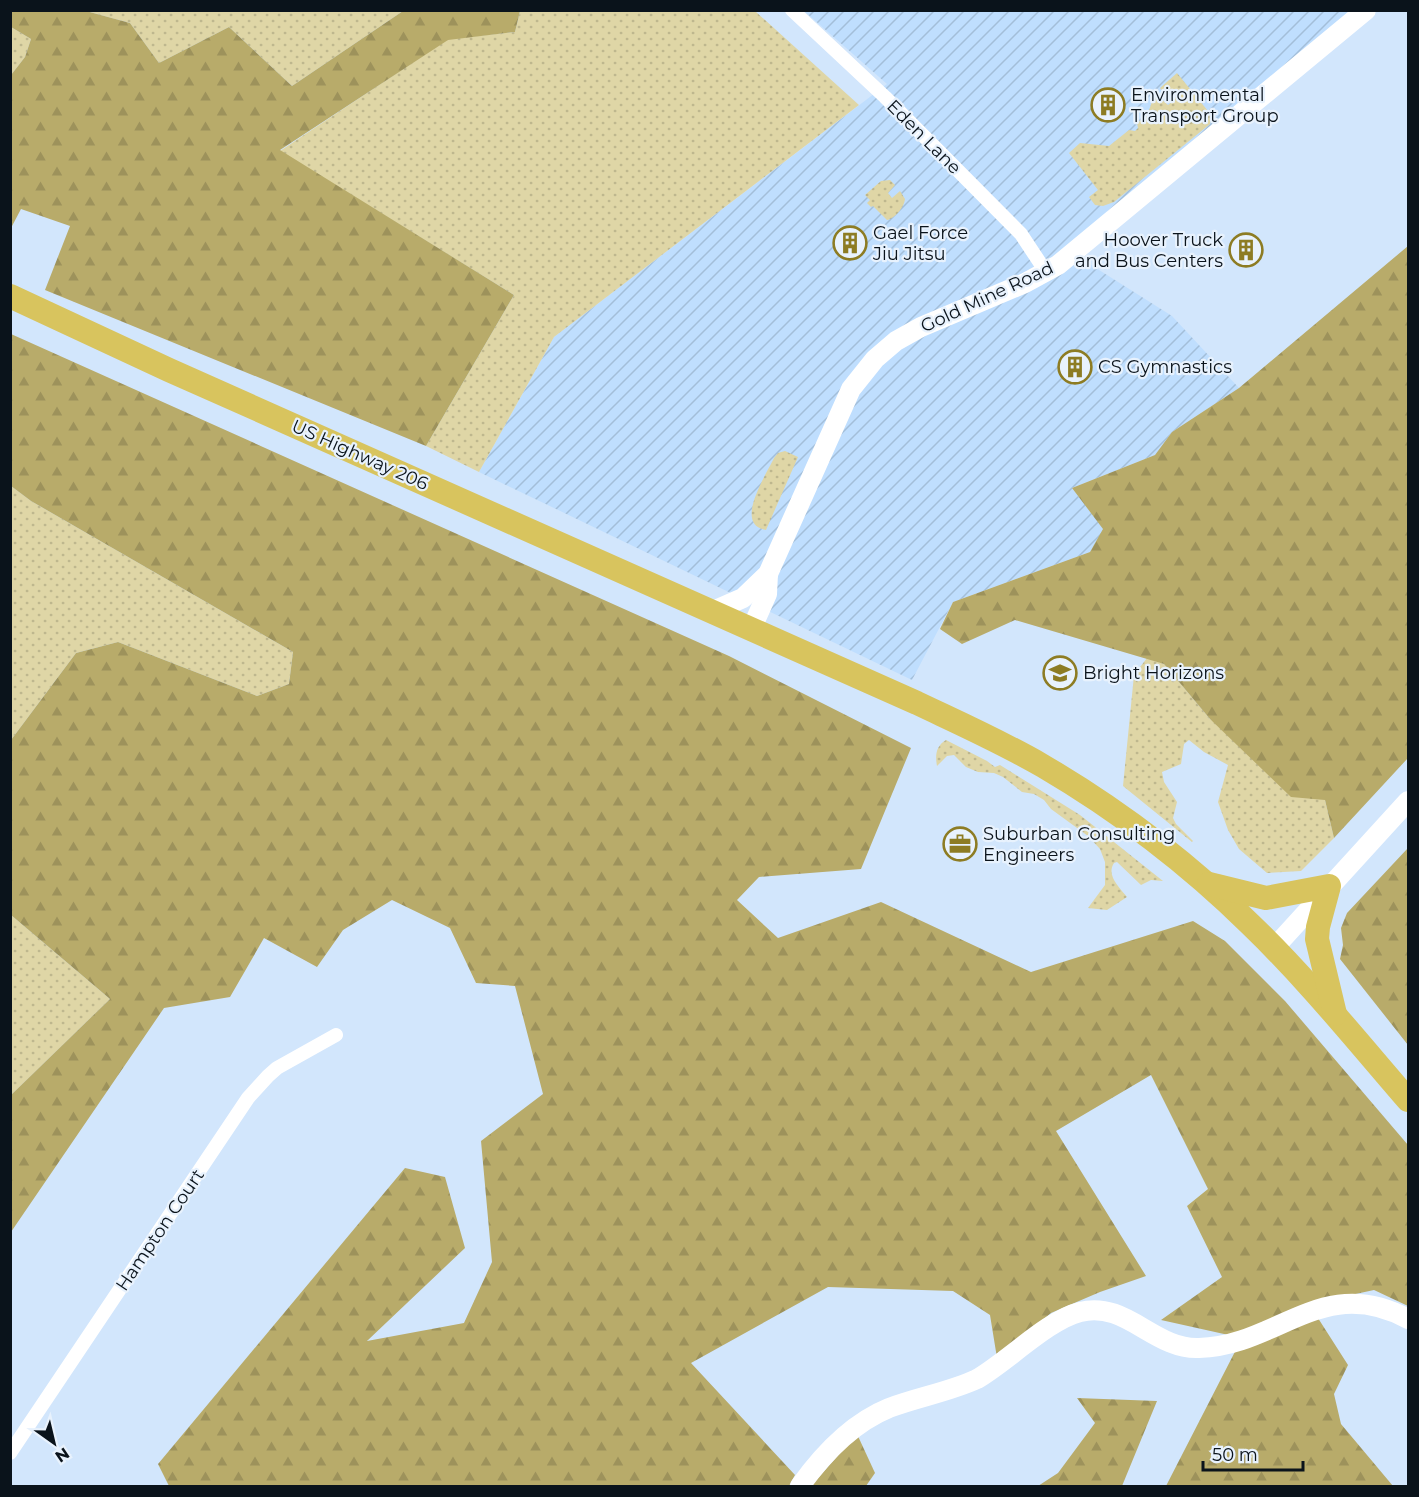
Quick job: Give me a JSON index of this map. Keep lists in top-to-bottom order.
{
  "streets": {
    "highway": ["US Highway 206"],
    "street": ["Eden Lane", "Gold Mine Road", "Hampton Court"]
  },
  "crossings": [
    ["Eden Lane", "Gold Mine Road"],
    ["Gold Mine Road", "US Highway 206"]
  ],
  "places": {
    "building": [
      "Environmental Transport Group",
      "Gael Force Jiu Jitsu",
      "Hoover Truck and Bus Centers",
      "CS Gymnastics"
    ],
    "school or university": ["Bright Horizons"],
    "office": ["Suburban Consulting Engineers"]
  },
  "scale_bar": "50 m",
  "north": "bottom right"
}
